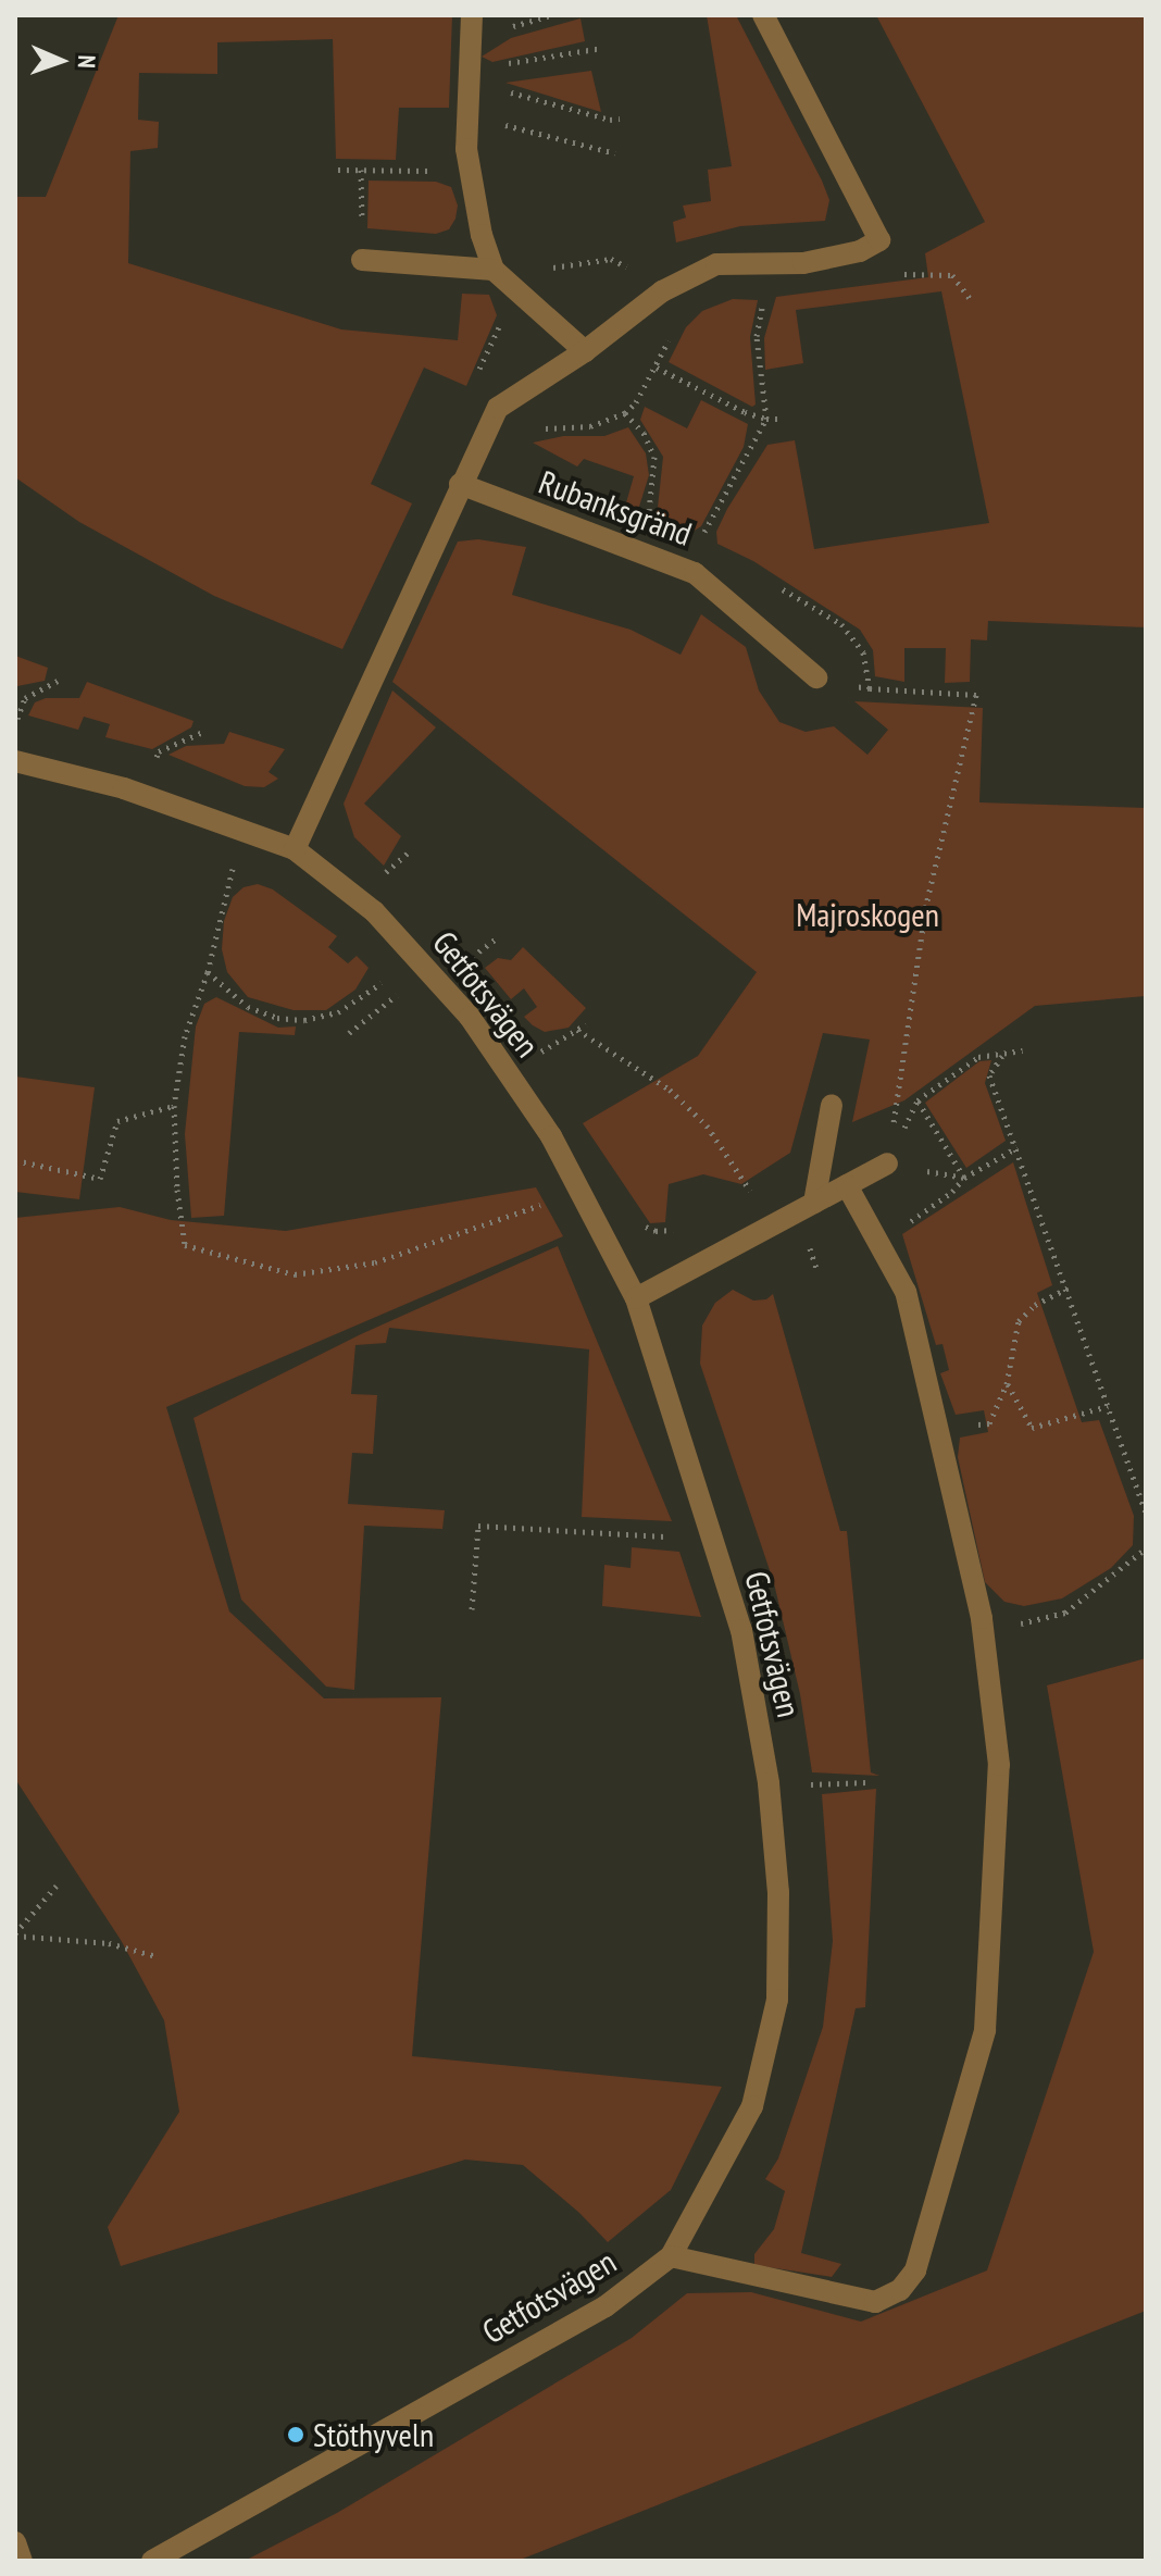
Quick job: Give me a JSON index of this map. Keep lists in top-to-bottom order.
{
  "streets": {
    "street": ["Rubanksgränd", "Getfotsvägen"]
  },
  "parks": ["Majroskogen"],
  "places": ["Stöthyveln"],
  "north": "right"
}
